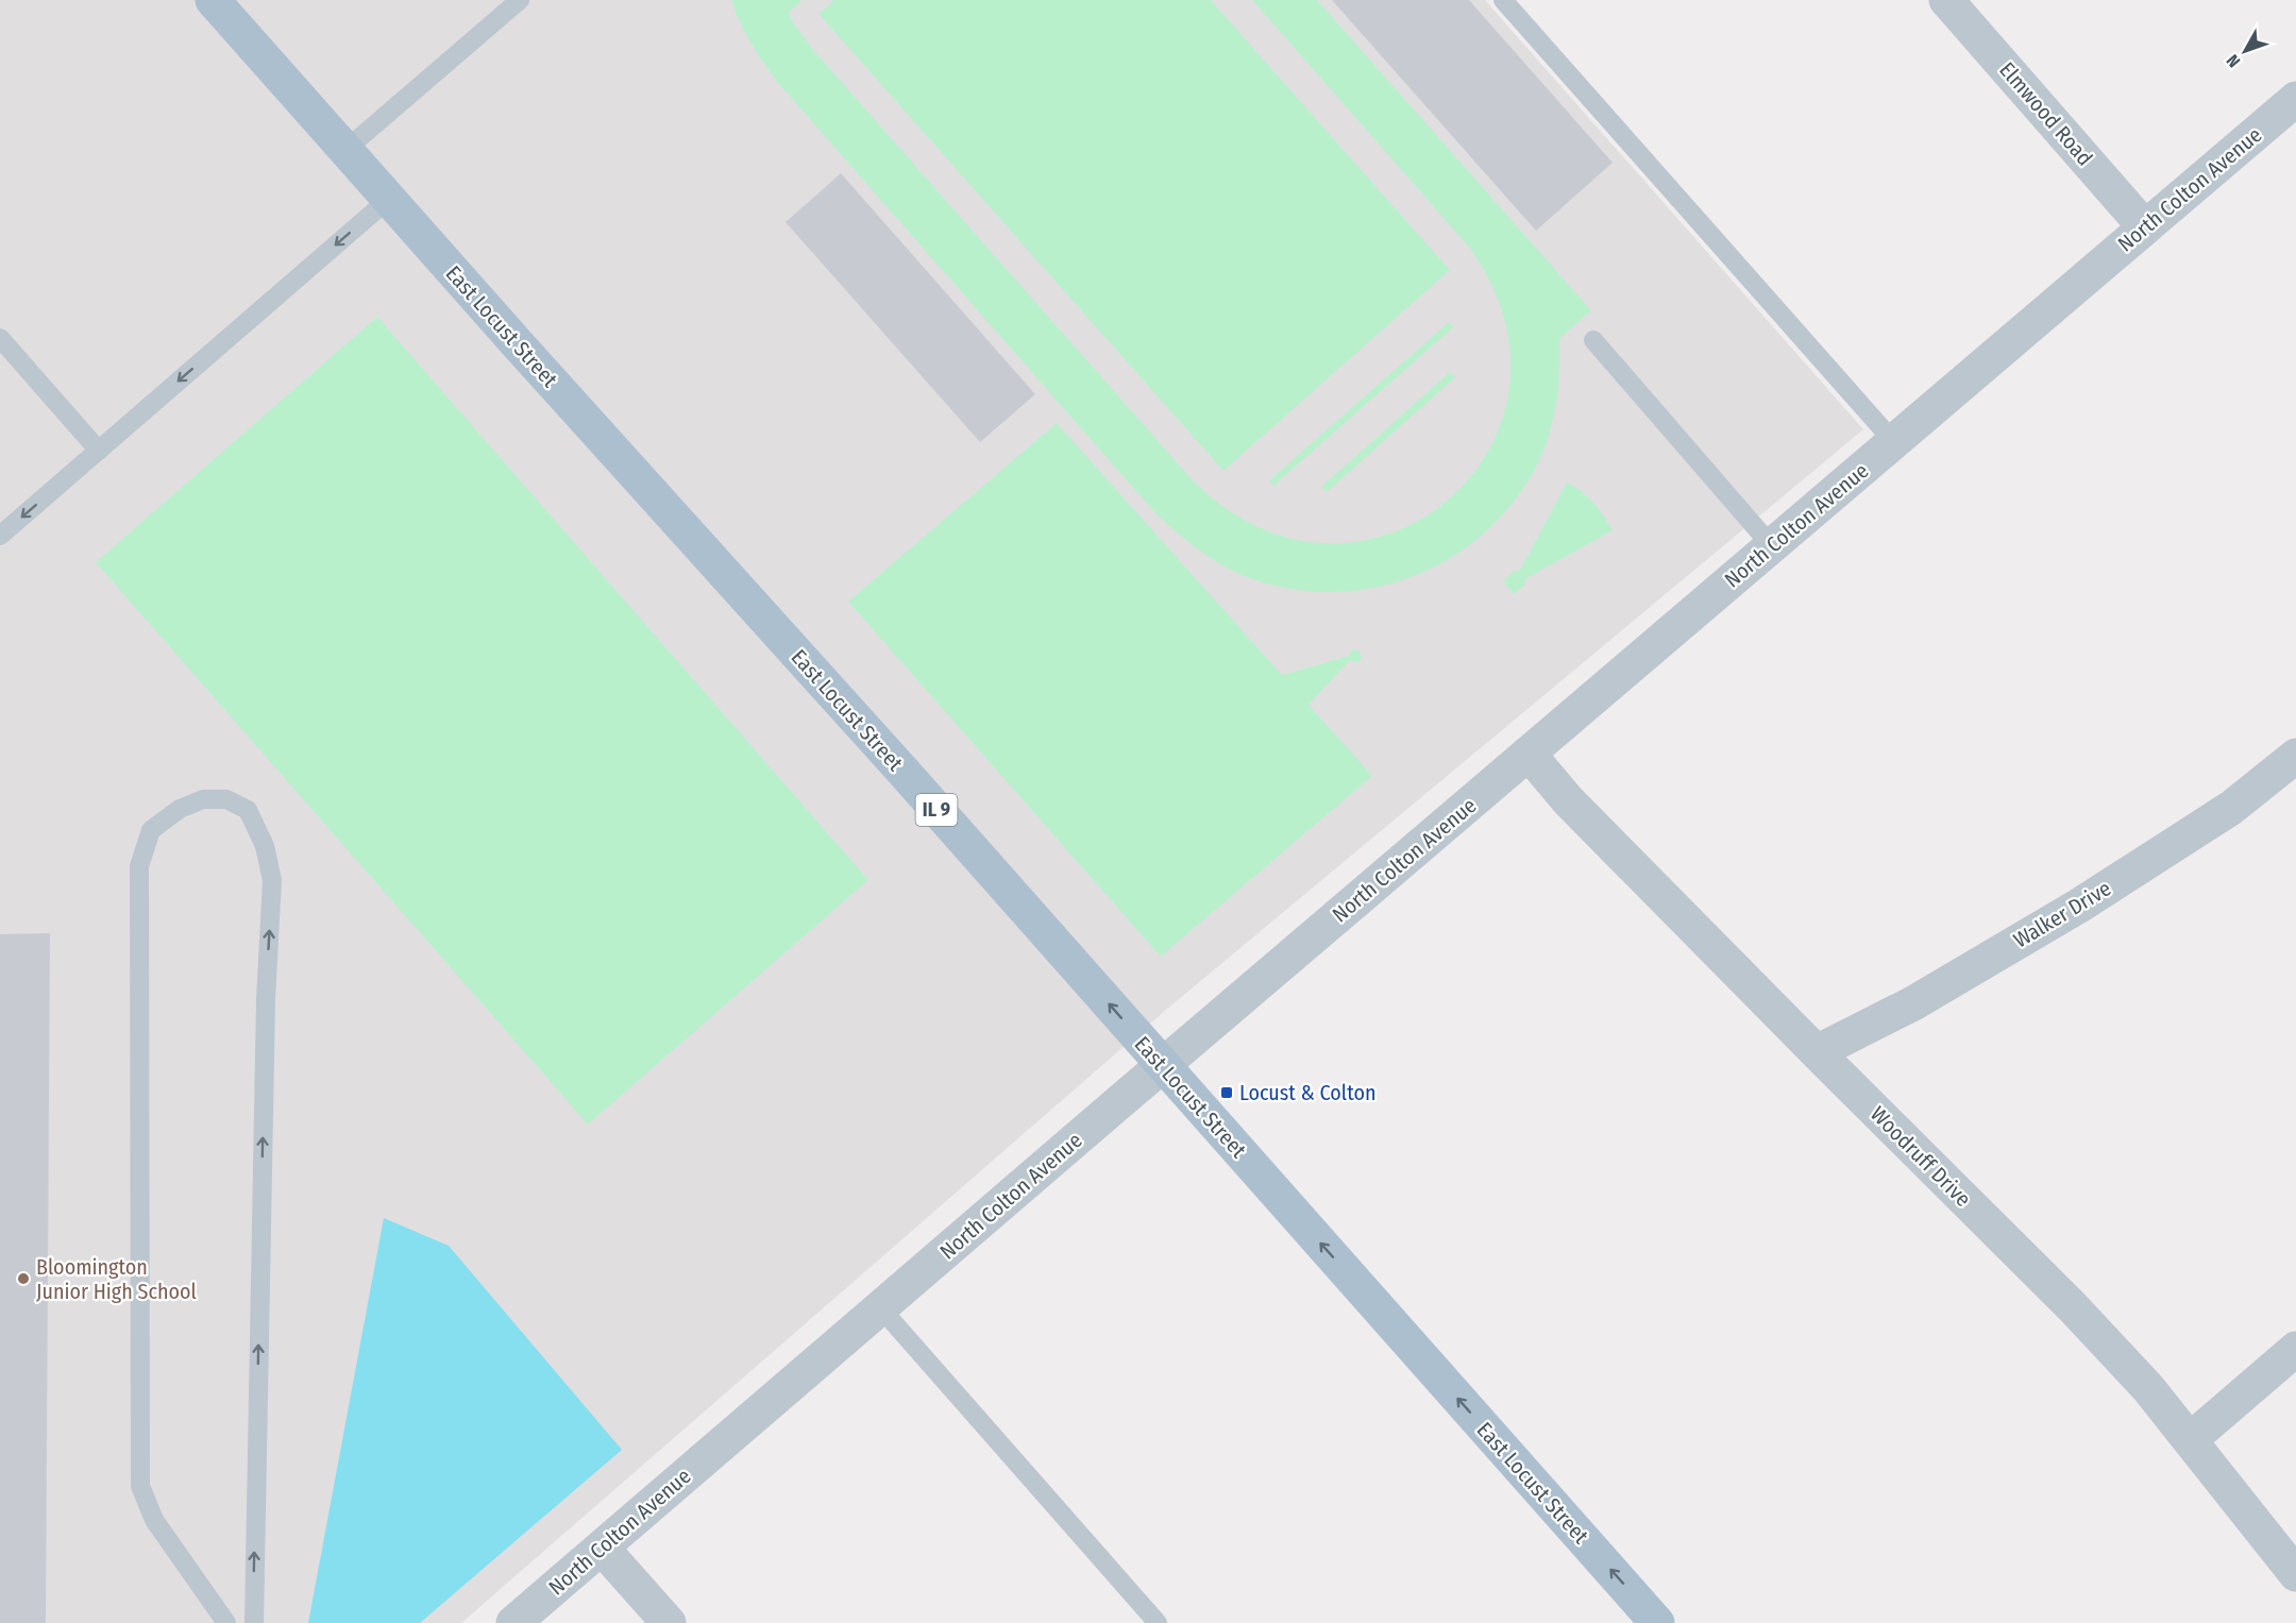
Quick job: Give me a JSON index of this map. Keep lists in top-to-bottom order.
{
  "streets": {
    "main road": ["East Locust Street", "IL 9"],
    "street": [
      "Elmwood Road",
      "North Colton Avenue",
      "Walker Drive",
      "Woodruff Drive"
    ]
  },
  "crossings": [
    ["Elmwood Road", "North Colton Avenue"],
    ["North Colton Avenue", "East Locust Street"],
    ["North Colton Avenue", "Woodruff Drive"],
    ["Walker Drive", "Woodruff Drive"]
  ],
  "one_way": ["East Locust Street"],
  "places": {
    "transit": ["Locust & Colton"],
    "other": ["Bloomington Junior High School"]
  },
  "north": "bottom left"
}
